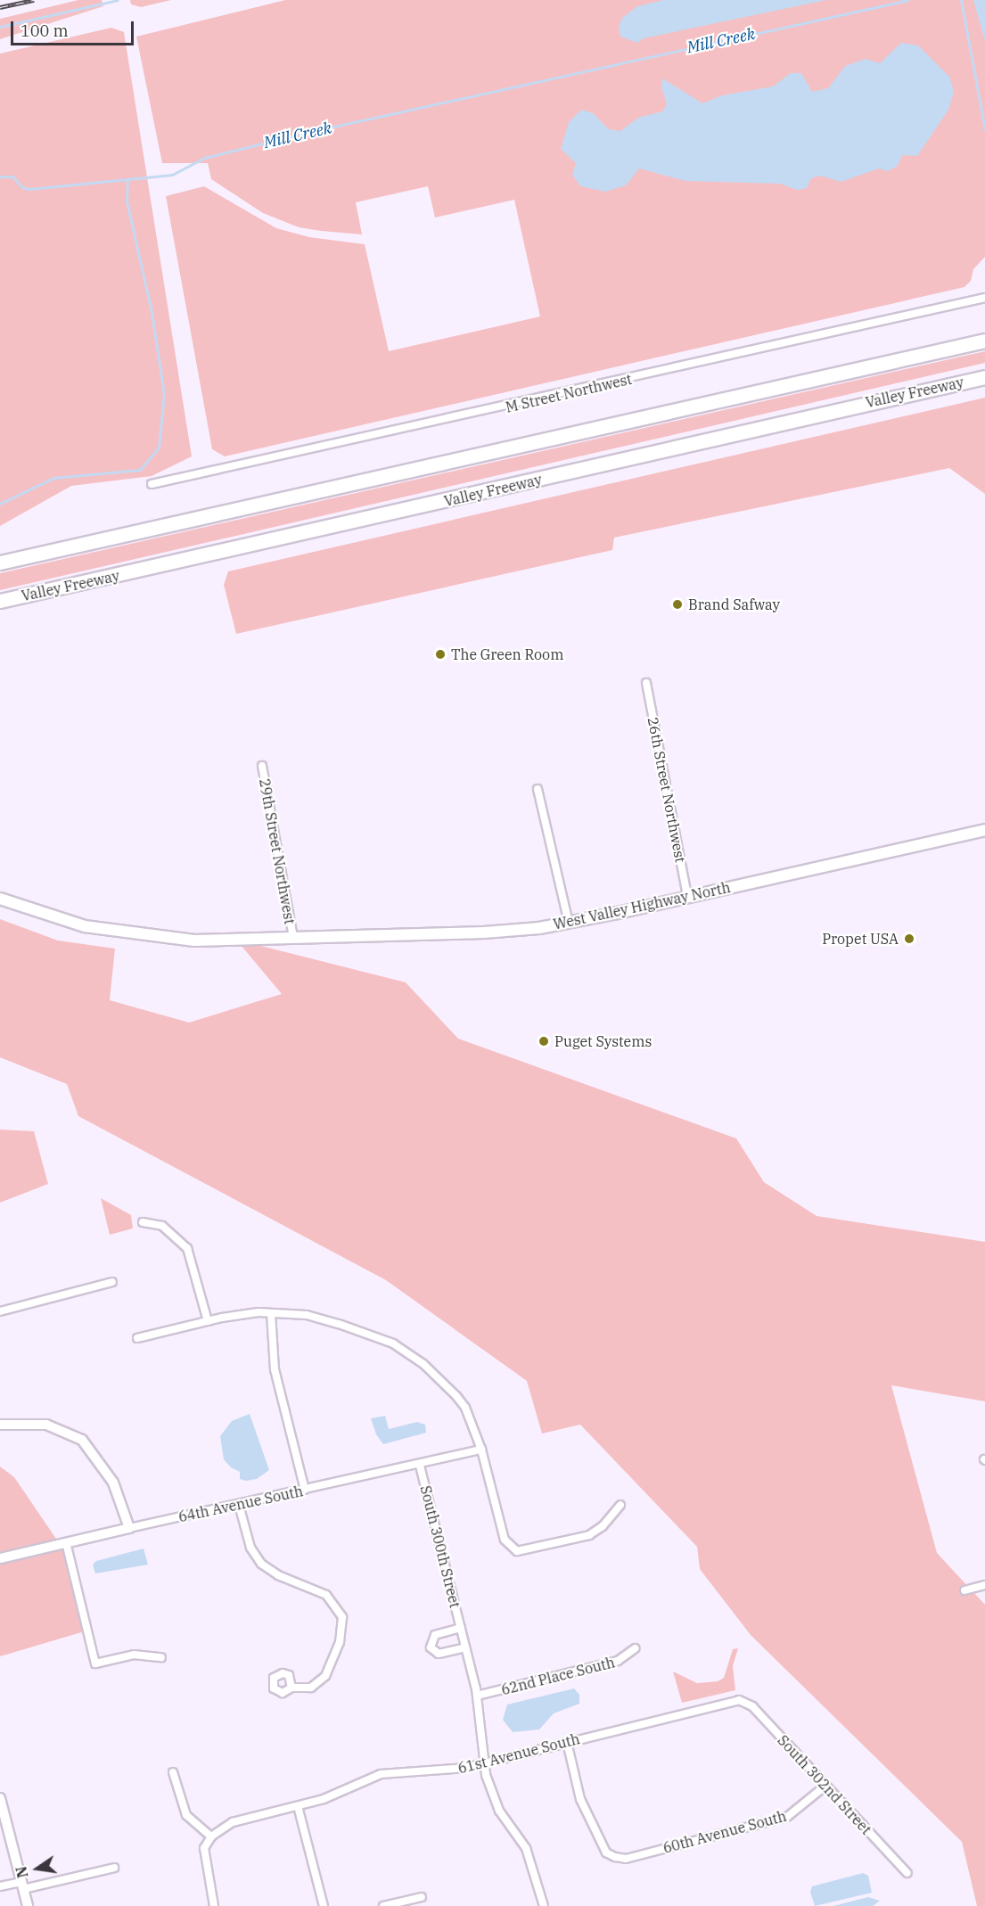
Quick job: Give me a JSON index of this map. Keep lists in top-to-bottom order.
{
  "streets": {
    "highway": ["Valley Freeway"],
    "main road": ["West Valley Highway North"],
    "street": [
      "M Street Northwest",
      "26th Street Northwest",
      "29th Street Northwest",
      "64th Avenue South",
      "South 300th Street",
      "62nd Place South",
      "61st Avenue South",
      "South 302nd Street",
      "60th Avenue South"
    ]
  },
  "crossings": [
    ["26th Street Northwest", "West Valley Highway North"],
    ["29th Street Northwest", "West Valley Highway North"],
    ["64th Avenue South", "South 300th Street"],
    ["South 300th Street", "62nd Place South"],
    ["South 300th Street", "61st Avenue South"],
    ["61st Avenue South", "South 302nd Street"],
    ["61st Avenue South", "60th Avenue South"],
    ["South 302nd Street", "60th Avenue South"]
  ],
  "water": ["Mill Creek"],
  "places": [
    "Brand Safway",
    "The Green Room",
    "Propet USA",
    "Puget Systems"
  ],
  "scale_bar": "100 m",
  "north": "left"
}
